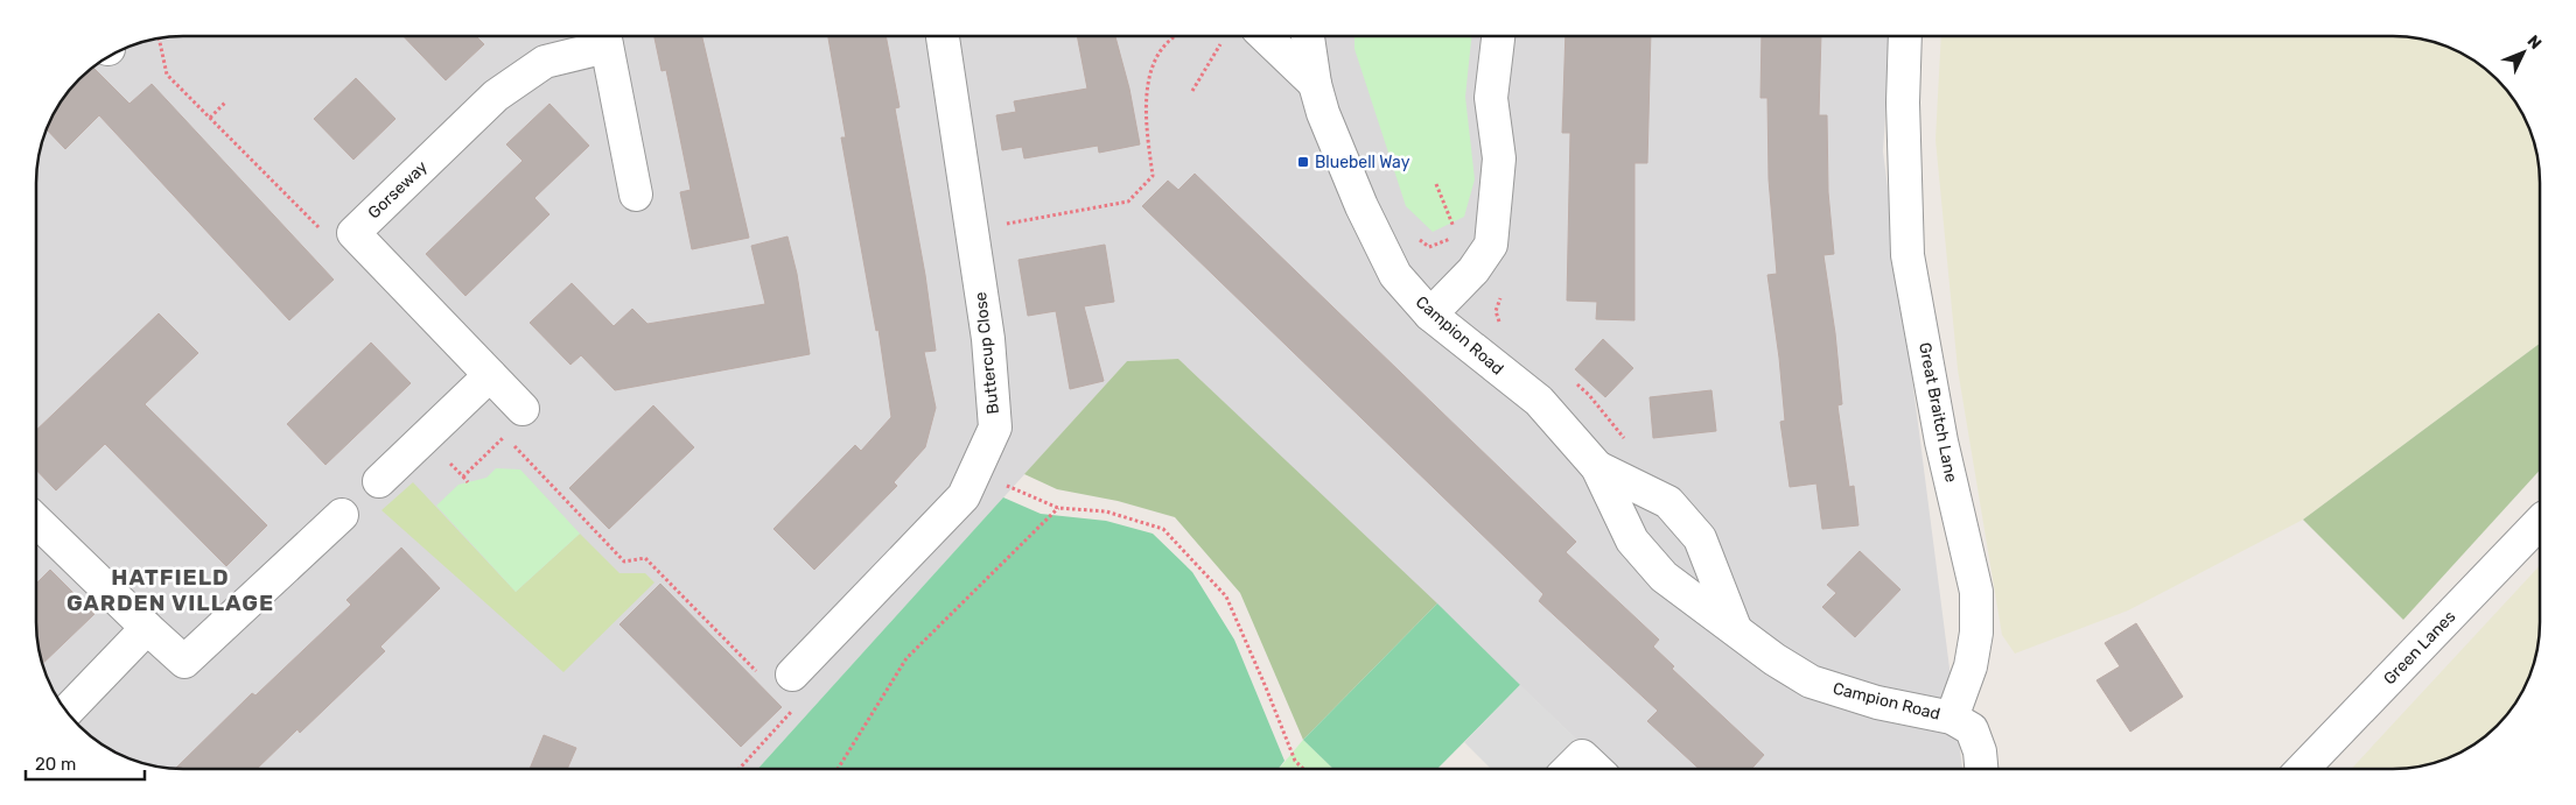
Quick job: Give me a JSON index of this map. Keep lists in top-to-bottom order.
{
  "streets": {
    "street": [
      "Gorseway",
      "Campion Road",
      "Buttercup Close",
      "Great Braitch Lane",
      "Green Lanes"
    ]
  },
  "crossings": [
    ["Campion Road", "Great Braitch Lane"]
  ],
  "districts": ["HATFIELD GARDEN VILLAGE"],
  "places": {
    "transit": ["Bluebell Way"]
  },
  "scale_bar": "20 m",
  "north": "top right"
}
